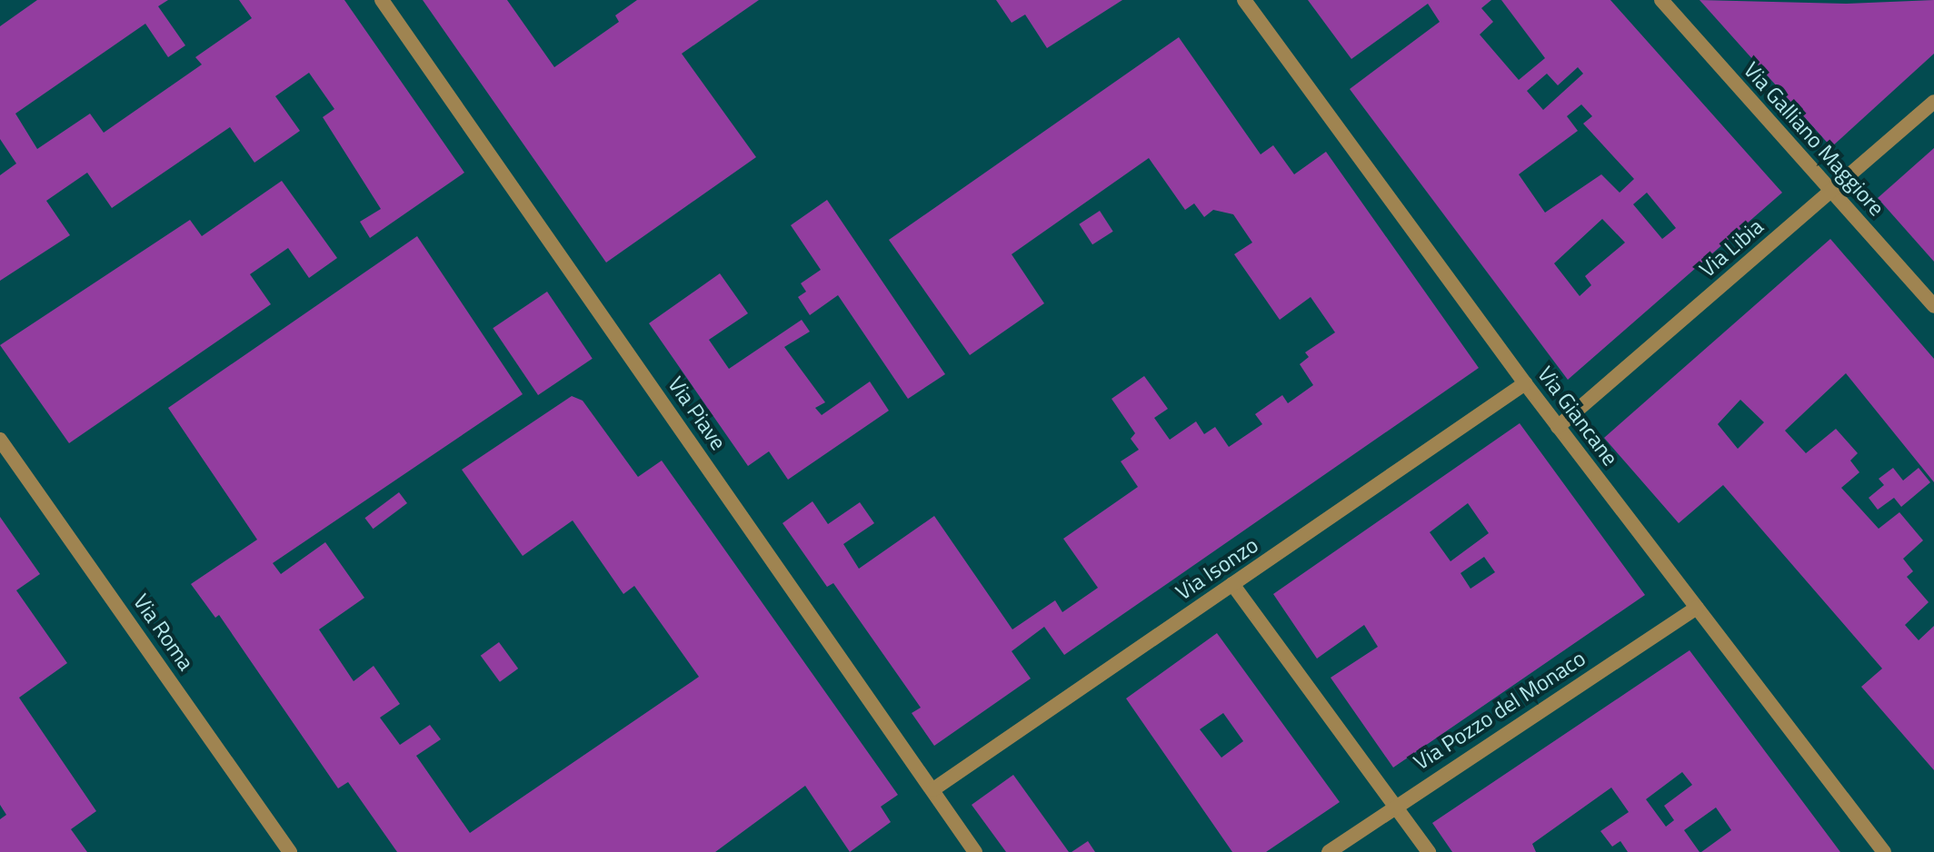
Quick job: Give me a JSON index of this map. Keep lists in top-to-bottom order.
{
  "streets": {
    "street": [
      "Via Galliano Maggiore",
      "Via Libia",
      "Via Piave",
      "Via Giancane",
      "Via Isonzo",
      "Via Roma",
      "Via Pozzo del Monaco"
    ]
  },
  "crossings": [
    ["Via Galliano Maggiore", "Via Libia"],
    ["Via Libia", "Via Giancane"],
    ["Via Piave", "Via Isonzo"],
    ["Via Giancane", "Via Isonzo"],
    ["Via Giancane", "Via Pozzo del Monaco"]
  ]
}
